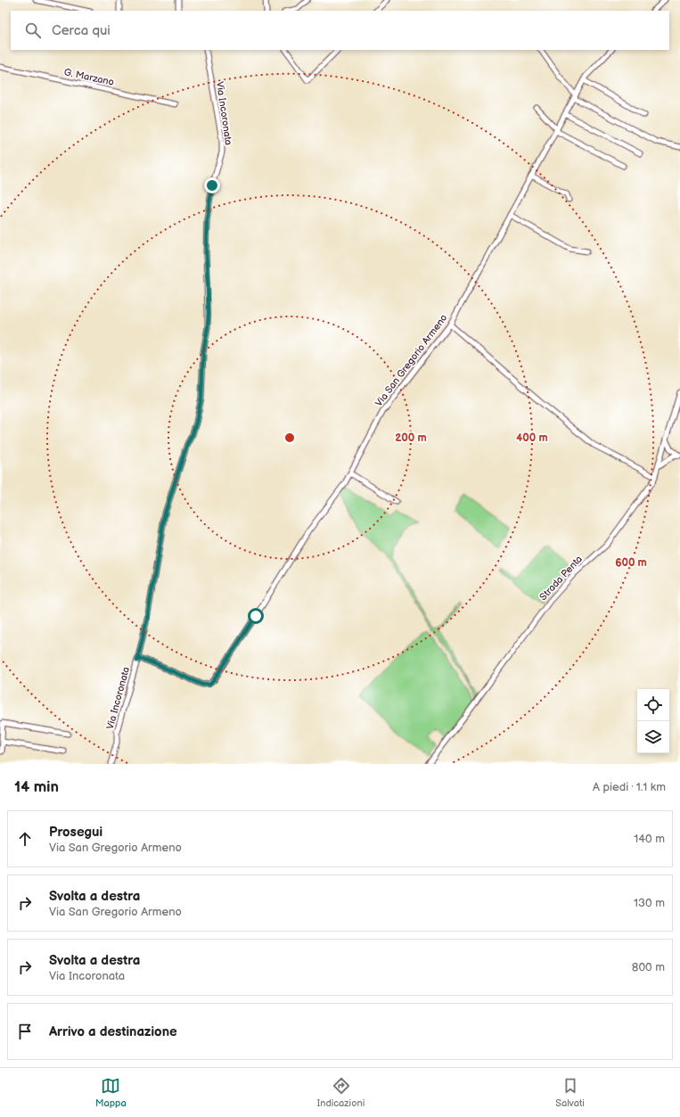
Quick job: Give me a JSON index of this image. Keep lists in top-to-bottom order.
{
  "streets": {
    "street": [
      "G. Marzano",
      "Via Incoronata",
      "Via San Gregorio Armeno",
      "Strada Penta"
    ]
  },
  "crossings": [
    ["Via Incoronata", "Via San Gregorio Armeno"]
  ],
  "page": {
    "search": "Cerca qui",
    "heading": ["14 min", "A piedi · 1.1 km"],
    "list": [
      ["Prosegui", "Via San Gregorio Armeno", "140 m"],
      ["Svolta a destra", "Via San Gregorio Armeno", "130 m"],
      ["Svolta a destra", "Via Incoronata", "800 m"],
      "Arrivo a destinazione"
    ],
    "nav": ["Mappa", "Indicazioni", "Salvati"]
  },
  "rings": ["200 m", "400 m", "600 m"]
}
